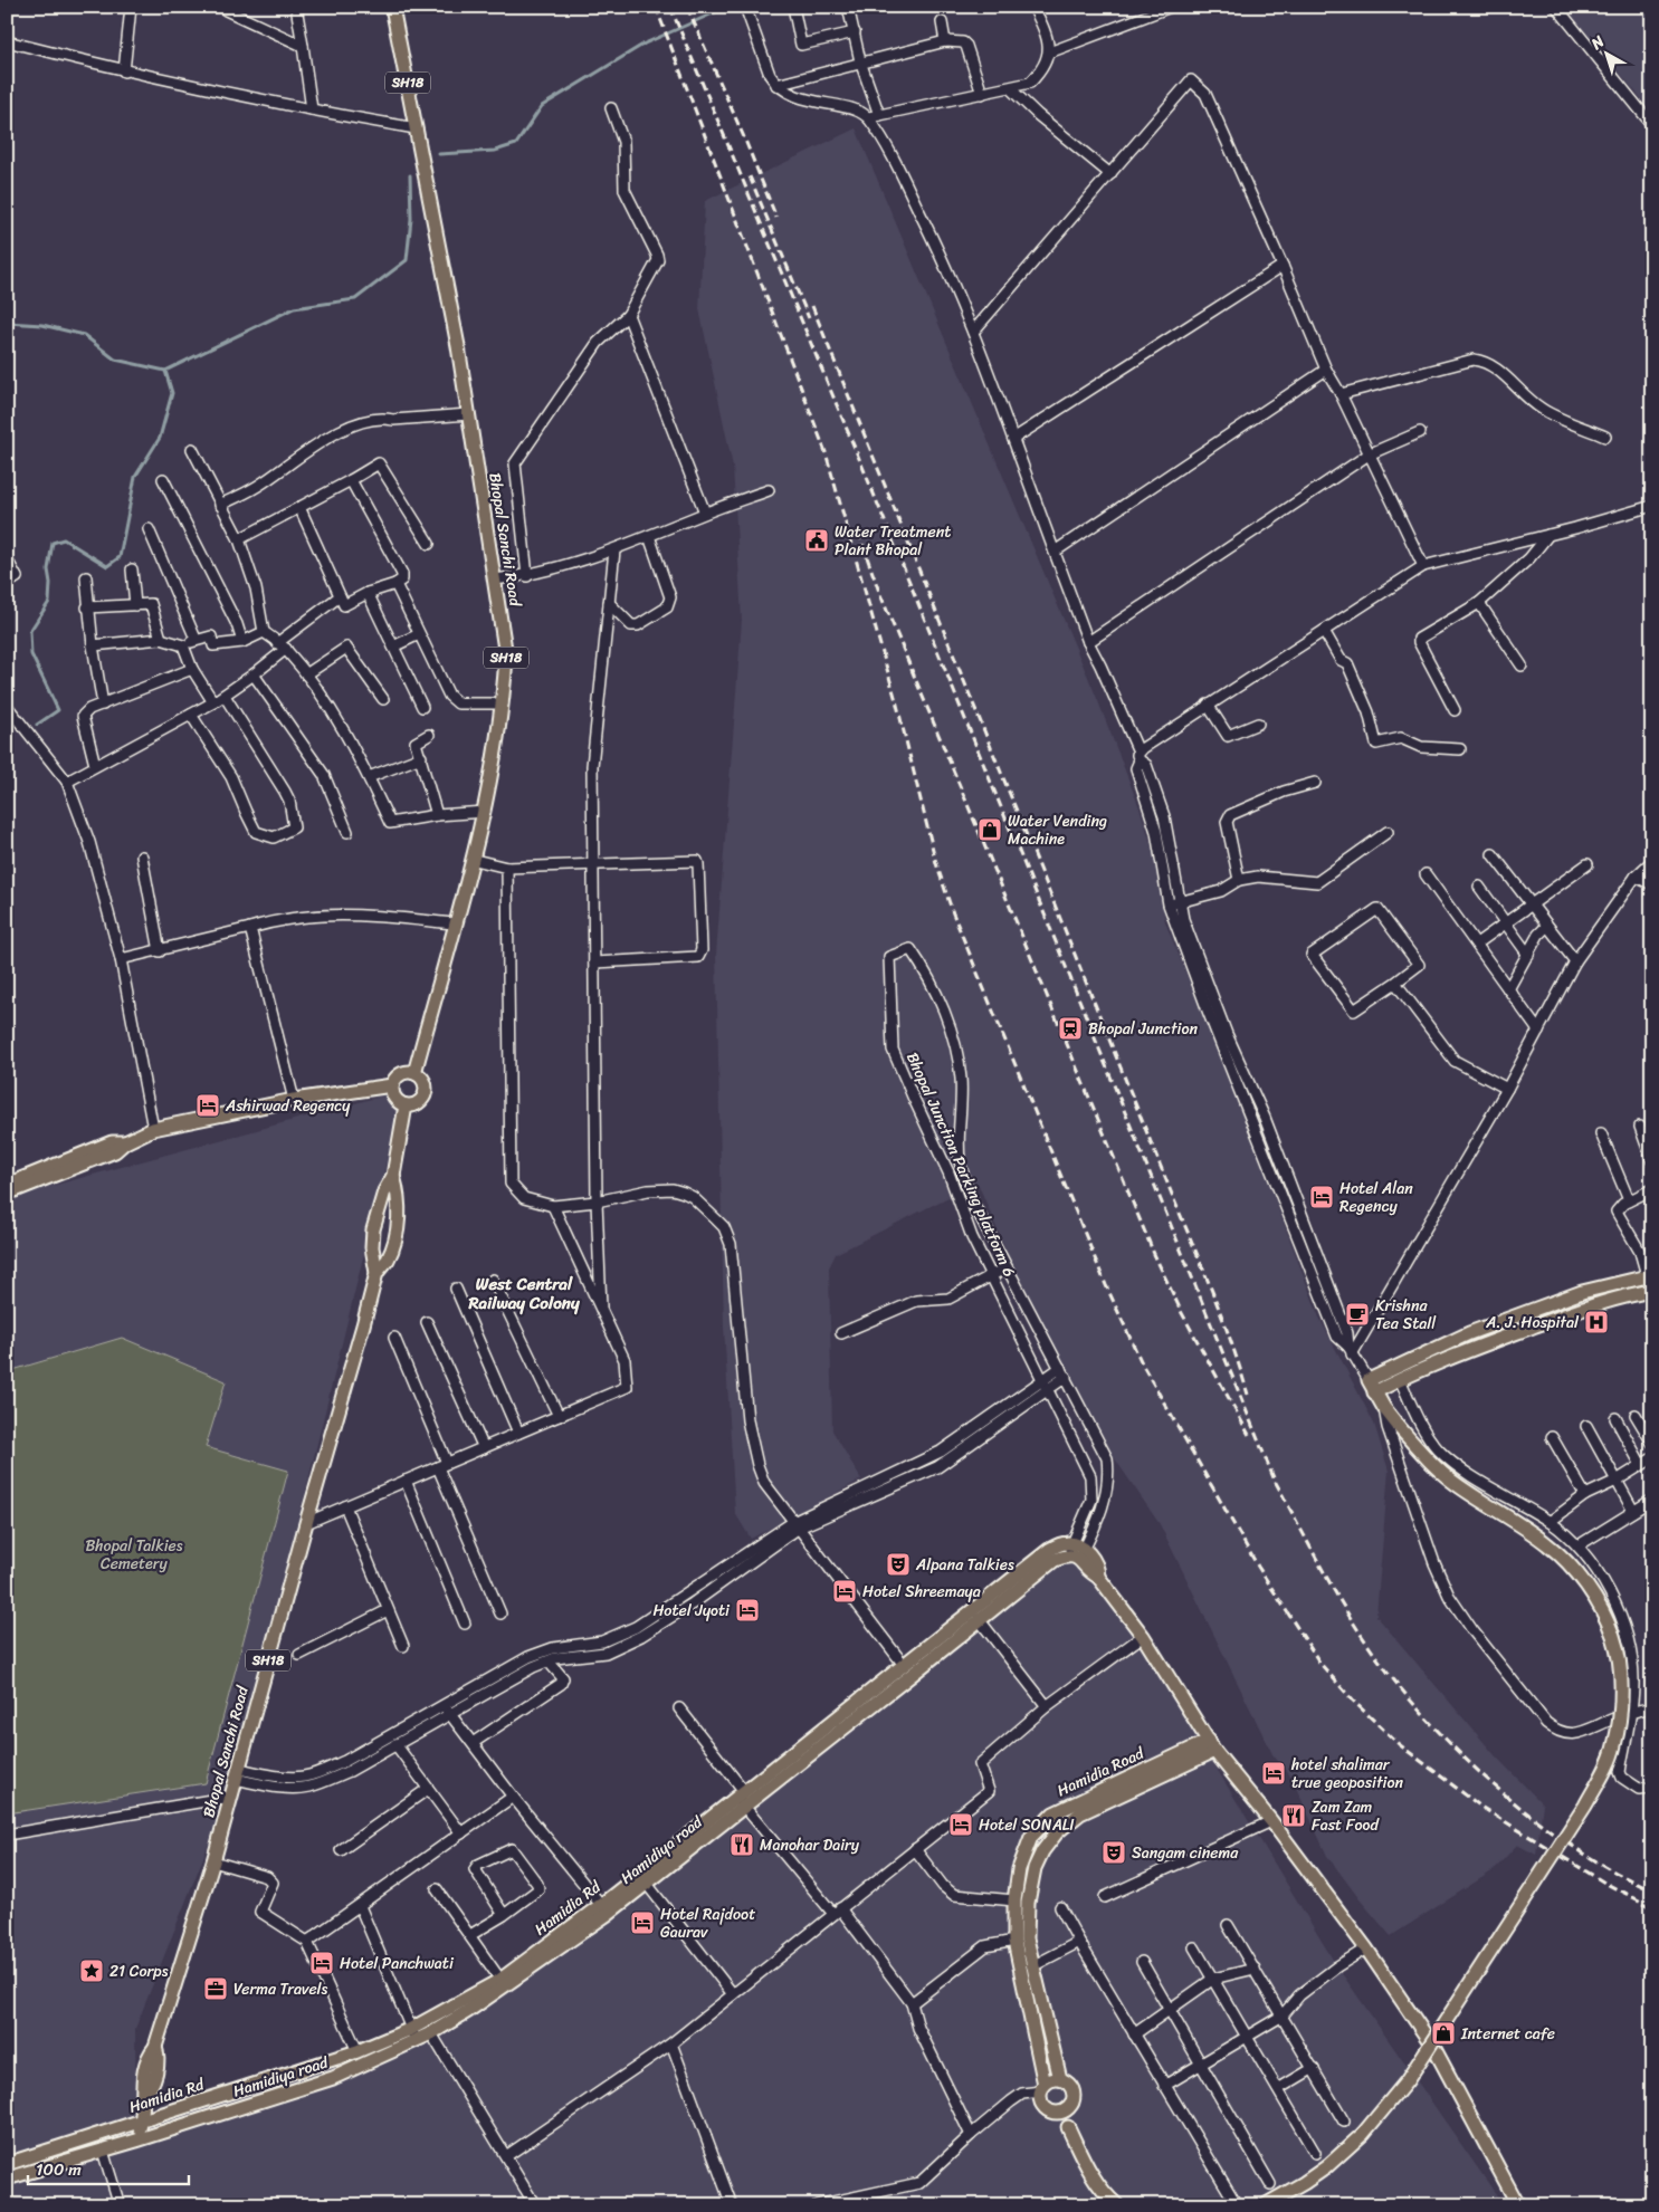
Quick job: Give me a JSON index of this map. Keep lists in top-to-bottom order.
{
  "streets": {
    "main road": [
      "SH18",
      "Bhopal Sanchi Road",
      "Hamidia Road",
      "Hamidiya road",
      "Hamidia Rd"
    ],
    "street": ["Bhopal Junction Parking platform 6"]
  },
  "crossings": [
    ["Bhopal Sanchi Road", "Hamidiya road"],
    ["Bhopal Sanchi Road", "Hamidia Rd"],
    ["Bhopal Junction Parking platform 6", "Hamidiya road"],
    ["Hamidiya road", "Hamidia Rd"]
  ],
  "districts": ["West Central Railway Colony"],
  "parks": ["Bhopal Talkies Cemetery"],
  "places": {
    "public building": ["Water Treatment Plant Bhopal"],
    "shop": ["Water Vending Machine", "Internet cafe"],
    "station": ["Bhopal Junction"],
    "hotel": [
      "Ashirwad Regency",
      "Hotel Alan Regency",
      "Hotel Shreemaya",
      "Hotel Jyoti",
      "hotel shalimar true geoposition",
      "Hotel SONALI",
      "Hotel Rajdoot Gaurav",
      "Hotel Panchwati"
    ],
    "cafe": ["Krishna Tea Stall"],
    "hospital": ["A. J. Hospital"],
    "theatre": ["Alpana Talkies", "Sangam cinema"],
    "restaurant": ["Zam Zam Fast Food", "Manohar Dairy"],
    "place": ["21 Corps"],
    "office": ["Verma Travels"]
  },
  "scale_bar": "100 m",
  "north": "top left"
}
